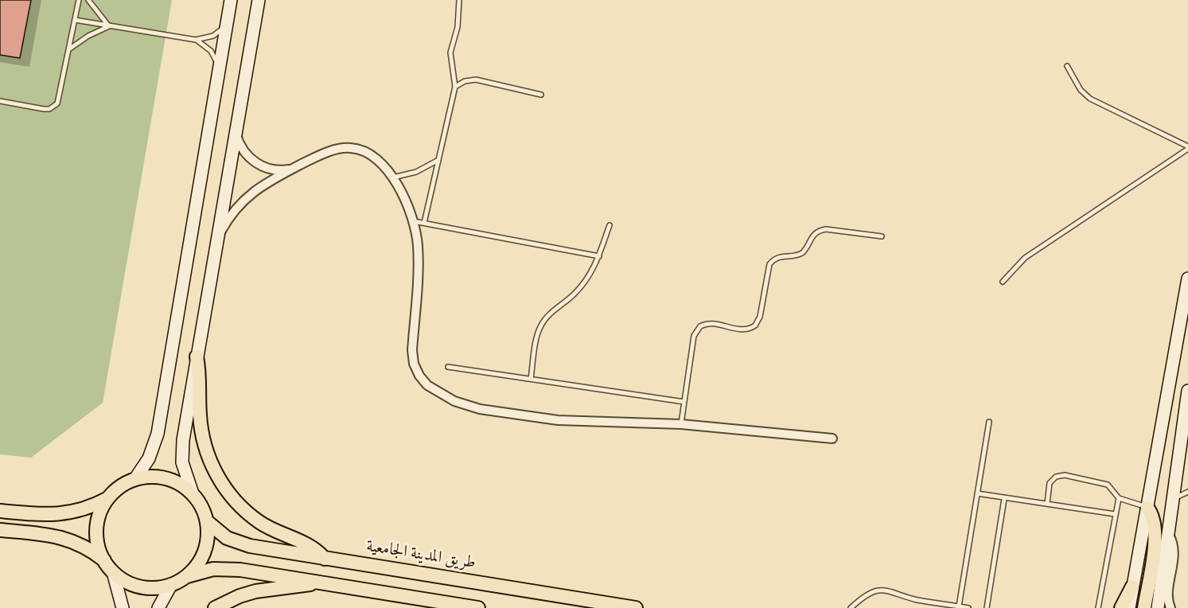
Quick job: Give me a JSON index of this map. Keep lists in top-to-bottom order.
{
  "streets": {
    "main road": ["طريق المدينة الجامعية"]
  }
}
